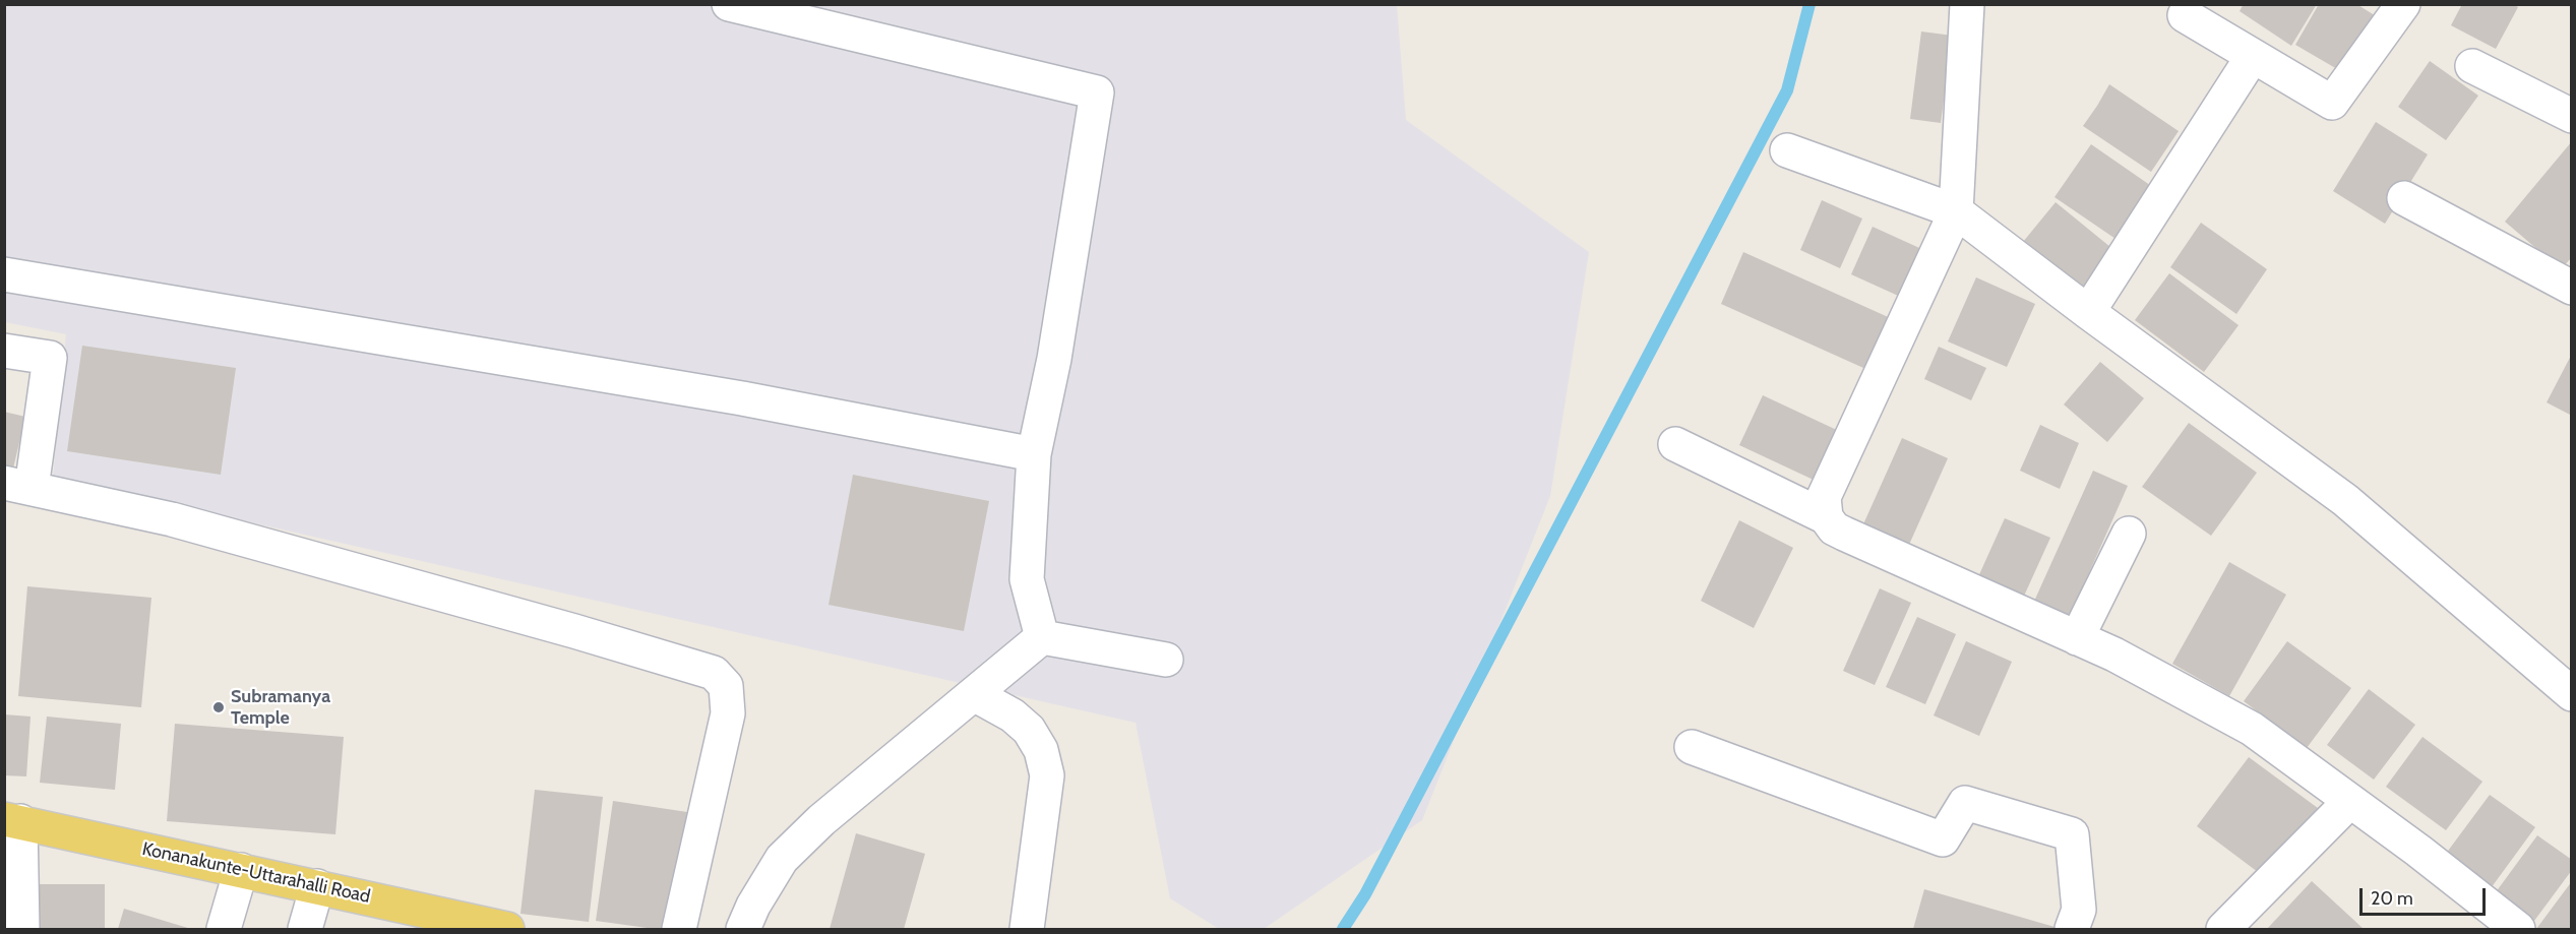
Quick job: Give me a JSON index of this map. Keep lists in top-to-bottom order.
{
  "streets": {
    "main road": ["Konanakunte-Uttarahalli Road"]
  },
  "places": ["Subramanya Temple"],
  "scale_bar": "20 m"
}
